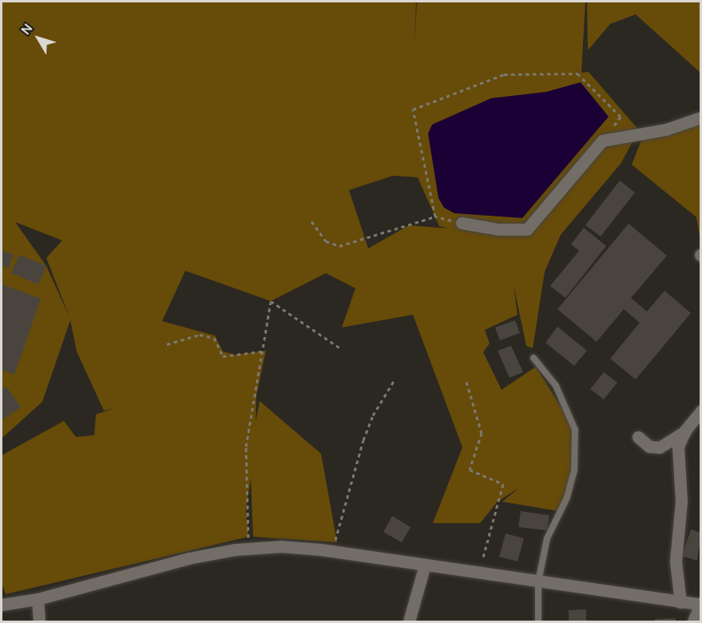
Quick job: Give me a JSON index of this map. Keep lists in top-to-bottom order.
{
  "north": "top left"
}
